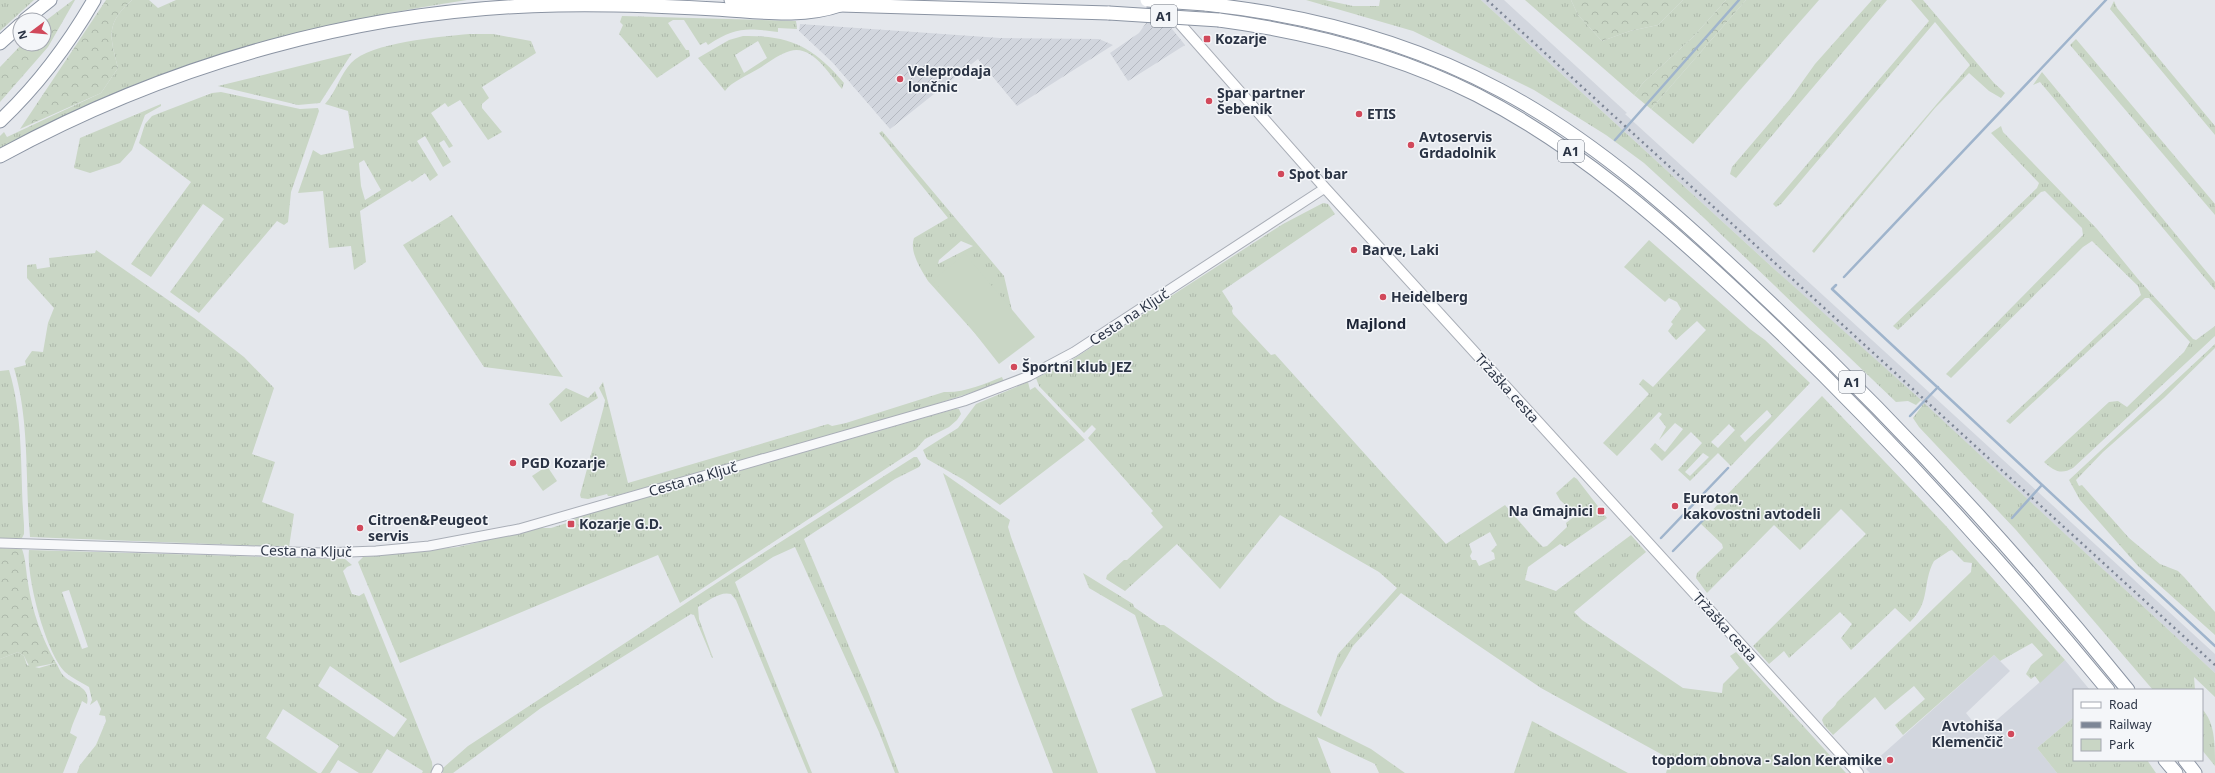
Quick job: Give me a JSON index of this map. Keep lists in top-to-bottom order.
{
  "streets": {
    "highway": ["A1"],
    "main road": ["Tržaška cesta"],
    "street": ["Cesta na Ključ"]
  },
  "crossings": [
    ["Cesta na Ključ", "Tržaška cesta"]
  ],
  "districts": ["Majlond"],
  "places": {
    "transit": ["Kozarje", "Na Gmajnici", "Kozarje G.D."],
    "other": [
      "Veleprodaja lončnic",
      "Spar partner Šebenik",
      "ETIS",
      "Avtoservis Grdadolnik",
      "Spot bar",
      "Barve, Laki",
      "Heidelberg",
      "Športni klub JEZ",
      "PGD Kozarje",
      "Euroton, kakovostni avtodeli",
      "Citroen&Peugeot servis",
      "Avtohiša Klemenčič",
      "topdom obnova - Salon Keramike"
    ]
  },
  "legend": ["Road", "Railway", "Park"],
  "north": "left"
}
